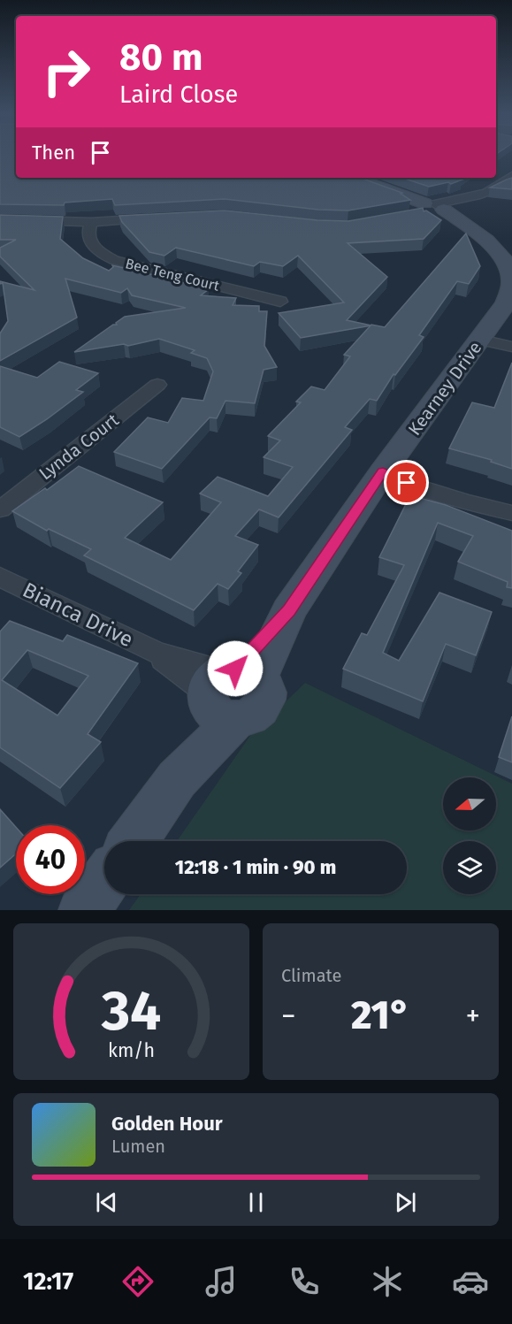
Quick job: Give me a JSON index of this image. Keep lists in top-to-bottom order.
{
  "streets": {
    "street": [
      "Bee Teng Court",
      "Kearney Drive",
      "Lynda Court",
      "Bianca Drive"
    ]
  },
  "crossings": [
    ["Kearney Drive", "Bianca Drive"]
  ],
  "north": "left",
  "page": {
    "turn": ["80 m", "Laird Close"],
    "then": "Then",
    "limit": "40",
    "trip": "12:18 · 1 min · 90 m",
    "tile": "Climate",
    "heat": ["−", "21°", "+"],
    "song": ["Golden Hour", "Lumen"],
    "tabs": "12:17",
    "gauge": ["34", "km/h"]
  }
}
